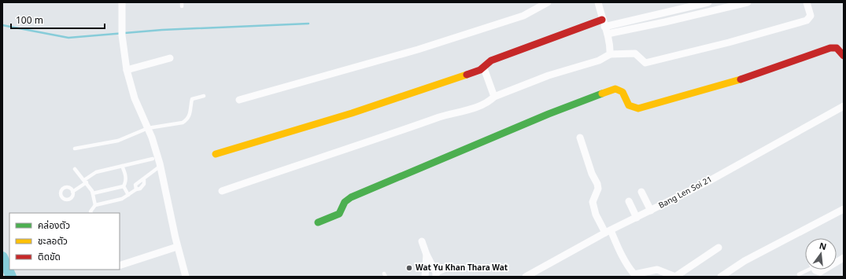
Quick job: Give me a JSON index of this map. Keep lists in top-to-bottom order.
{
  "streets": {
    "street": ["Bang Len Soi 21"]
  },
  "places": ["Wat Yu Khan Thara Wat"],
  "legend": ["คล่องตัว", "ชะลอตัว", "ติดขัด"],
  "scale_bar": "100 m",
  "north": "top"
}
